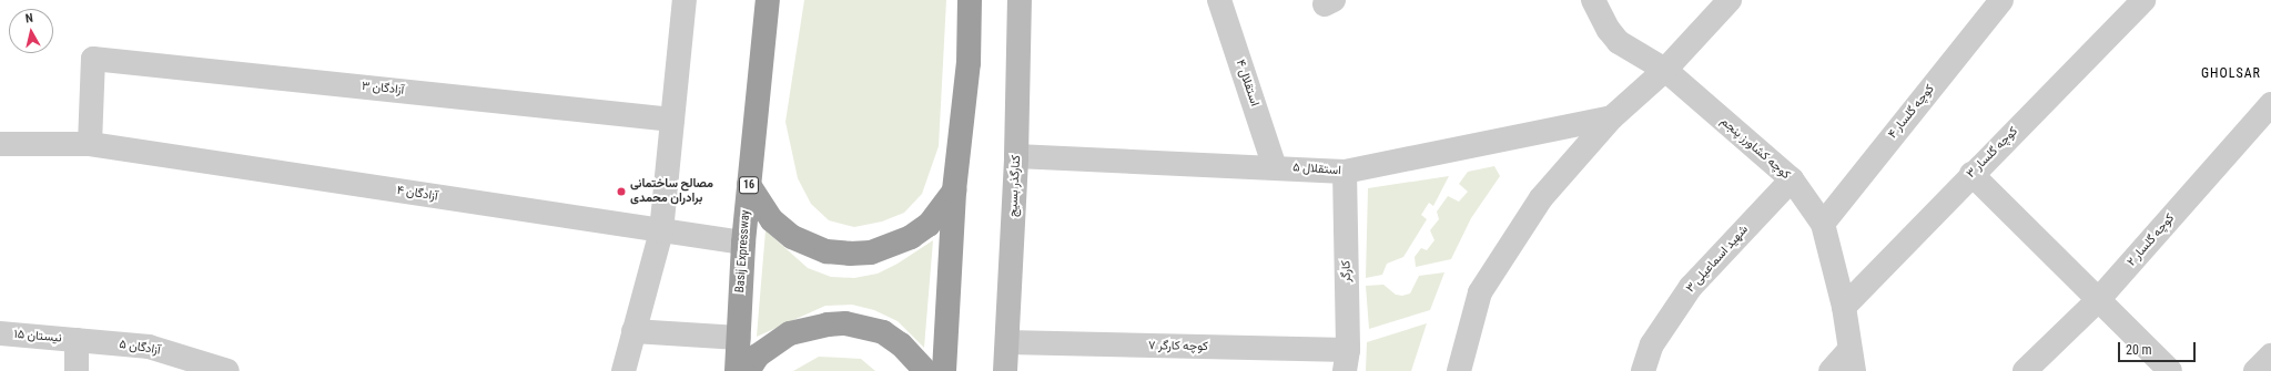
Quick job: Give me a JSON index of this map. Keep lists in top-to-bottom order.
{
  "streets": {
    "highway": ["16", "Basij Expressway"],
    "main road": ["کنارگذر بسیج"],
    "street": [
      "استقلال ۴",
      "آزادگان ۳",
      "کوچه گلسار ۴",
      "کوچه کشاورز پنجم",
      "کوچه گلسار ۳",
      "استقلال ۵",
      "آزادگان ۴",
      "کوچه گلسار ۲",
      "شهید اسماعیلی ۳",
      "کارگر",
      "نیستان ۱۵",
      "کوچه کارگر ۷",
      "آزادگان ۵"
    ]
  },
  "crossings": [
    ["استقلال ۴", "استقلال ۵"],
    ["آزادگان ۳", "آزادگان ۴"],
    ["کوچه گلسار ۴", "کوچه کشاورز پنجم"],
    ["کوچه کشاورز پنجم", "کوچه گلسار ۳"],
    ["کوچه کشاورز پنجم", "شهید اسماعیلی ۳"],
    ["استقلال ۵", "کنارگذر بسیج"],
    ["استقلال ۵", "کارگر"],
    ["کنارگذر بسیج", "کوچه کارگر ۷"],
    ["آزادگان ۴", "Basij Expressway"],
    ["کارگر", "کوچه کارگر ۷"],
    ["نیستان ۱۵", "آزادگان ۵"]
  ],
  "districts": ["GHOLSAR"],
  "places": ["مصالح ساختمانی برادران محمدی"],
  "scale_bar": "20 m",
  "north": "top"
}
